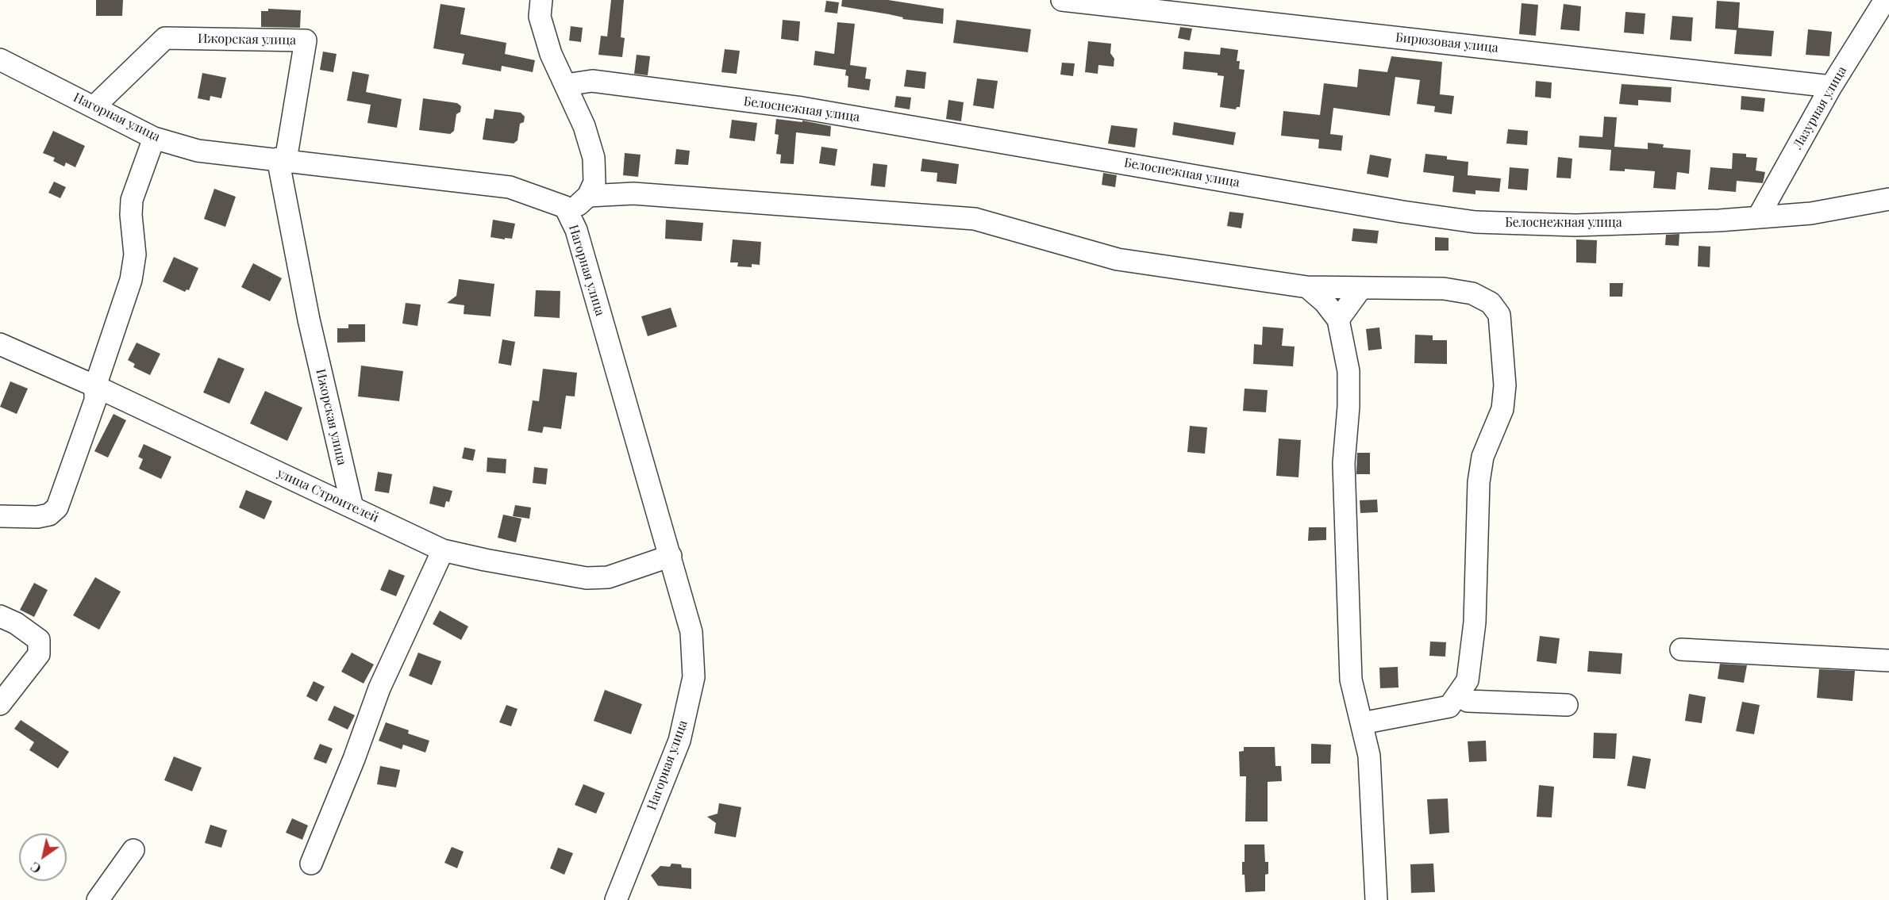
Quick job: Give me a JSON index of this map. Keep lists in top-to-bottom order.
{
  "streets": {
    "street": [
      "Ижорская улица",
      "Бирюзовая улица",
      "Лазурная улица",
      "Белоснежная улица",
      "Нагорная улица",
      "улица Строителей"
    ]
  },
  "crossings": [
    ["Ижорская улица", "Нагорная улица"],
    ["Ижорская улица", "улица Строителей"],
    ["Бирюзовая улица", "Лазурная улица"],
    ["Лазурная улица", "Белоснежная улица"],
    ["Нагорная улица", "улица Строителей"]
  ],
  "north": "bottom left"
}
